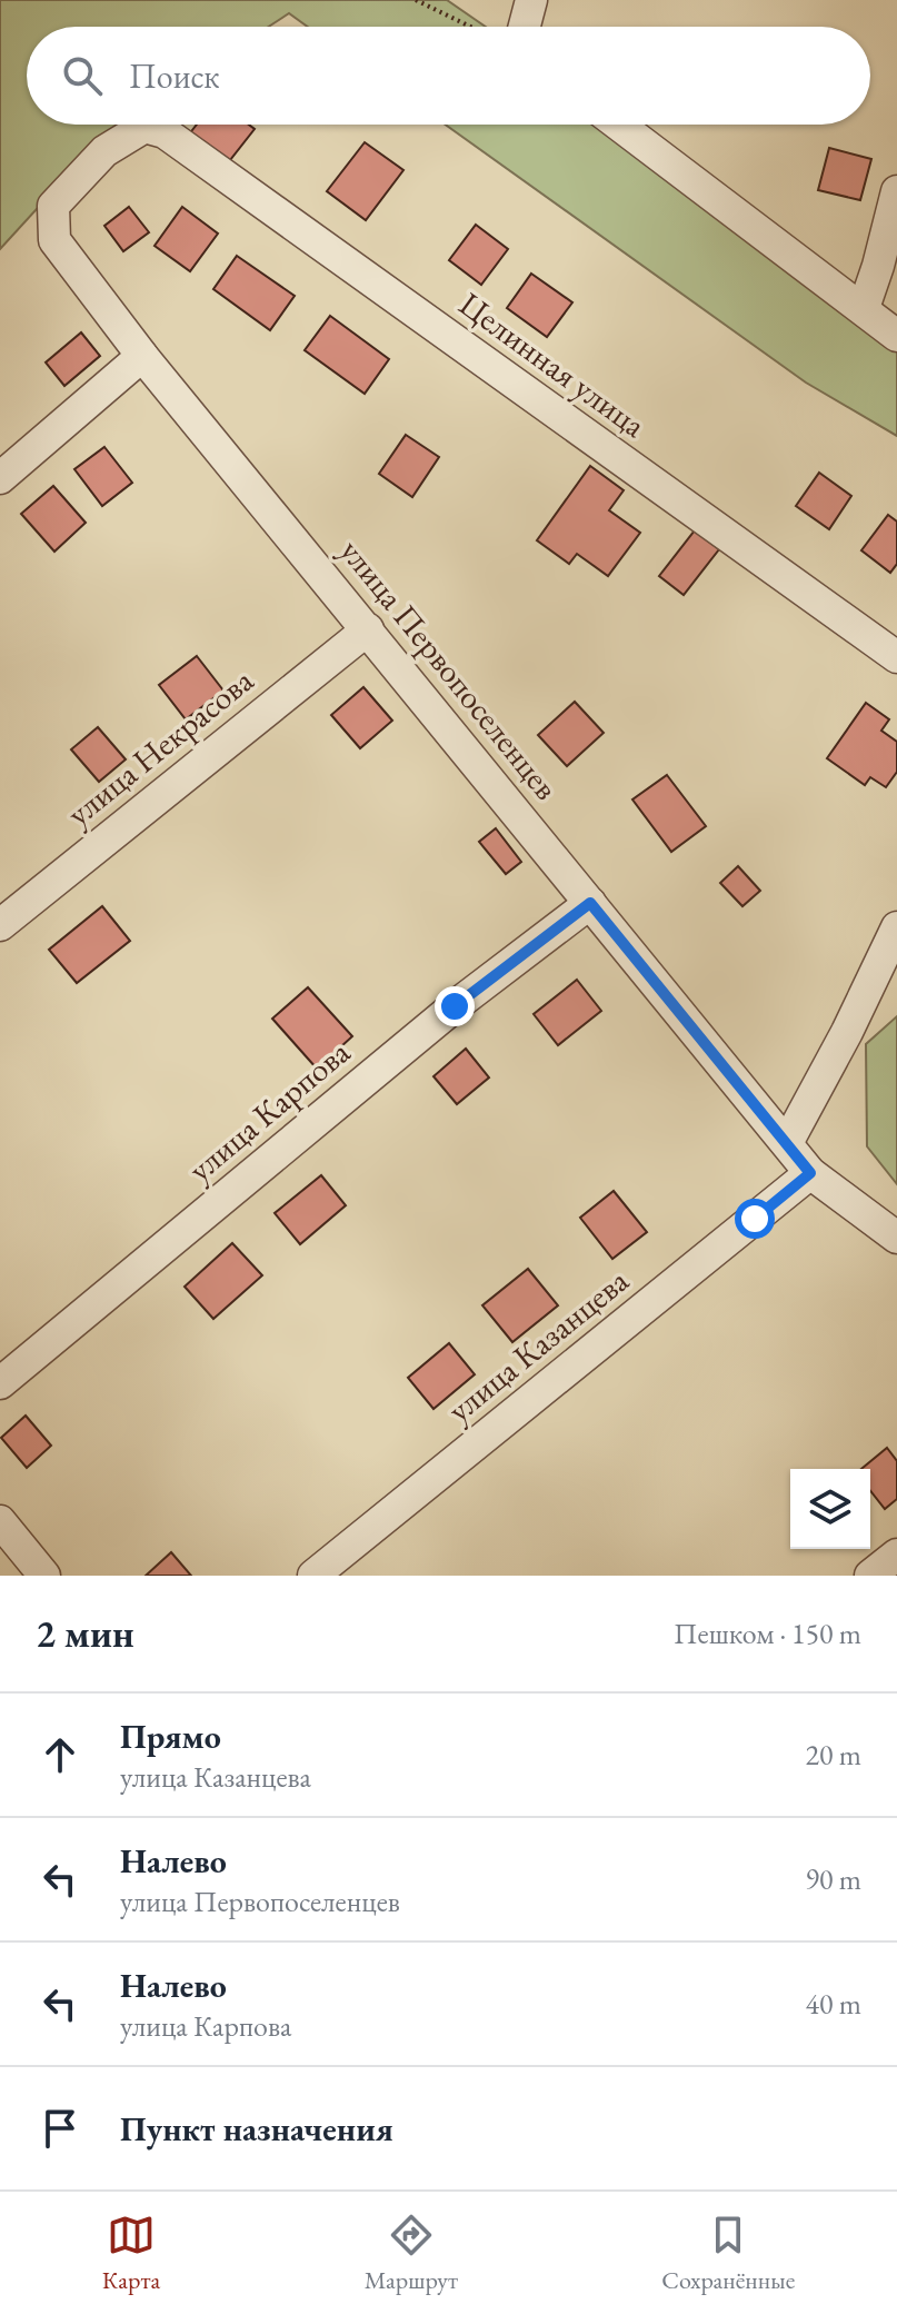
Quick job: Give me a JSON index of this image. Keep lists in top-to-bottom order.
{
  "streets": {
    "street": [
      "Целинная улица",
      "улица Первопоселенцев",
      "улица Некрасова",
      "улица Карпова",
      "улица Казанцева"
    ]
  },
  "crossings": [
    ["Целинная улица", "улица Первопоселенцев"],
    ["улица Первопоселенцев", "улица Некрасова"],
    ["улица Первопоселенцев", "улица Карпова"],
    ["улица Первопоселенцев", "улица Казанцева"]
  ],
  "page": {
    "search": "Поиск",
    "heading": ["2 мин", "Пешком · 150 m"],
    "list": [
      ["Прямо", "улица Казанцева", "20 m"],
      ["Налево", "улица Первопоселенцев", "90 m"],
      ["Налево", "улица Карпова", "40 m"],
      "Пункт назначения"
    ],
    "nav": ["Карта", "Маршрут", "Сохранённые"]
  }
}
